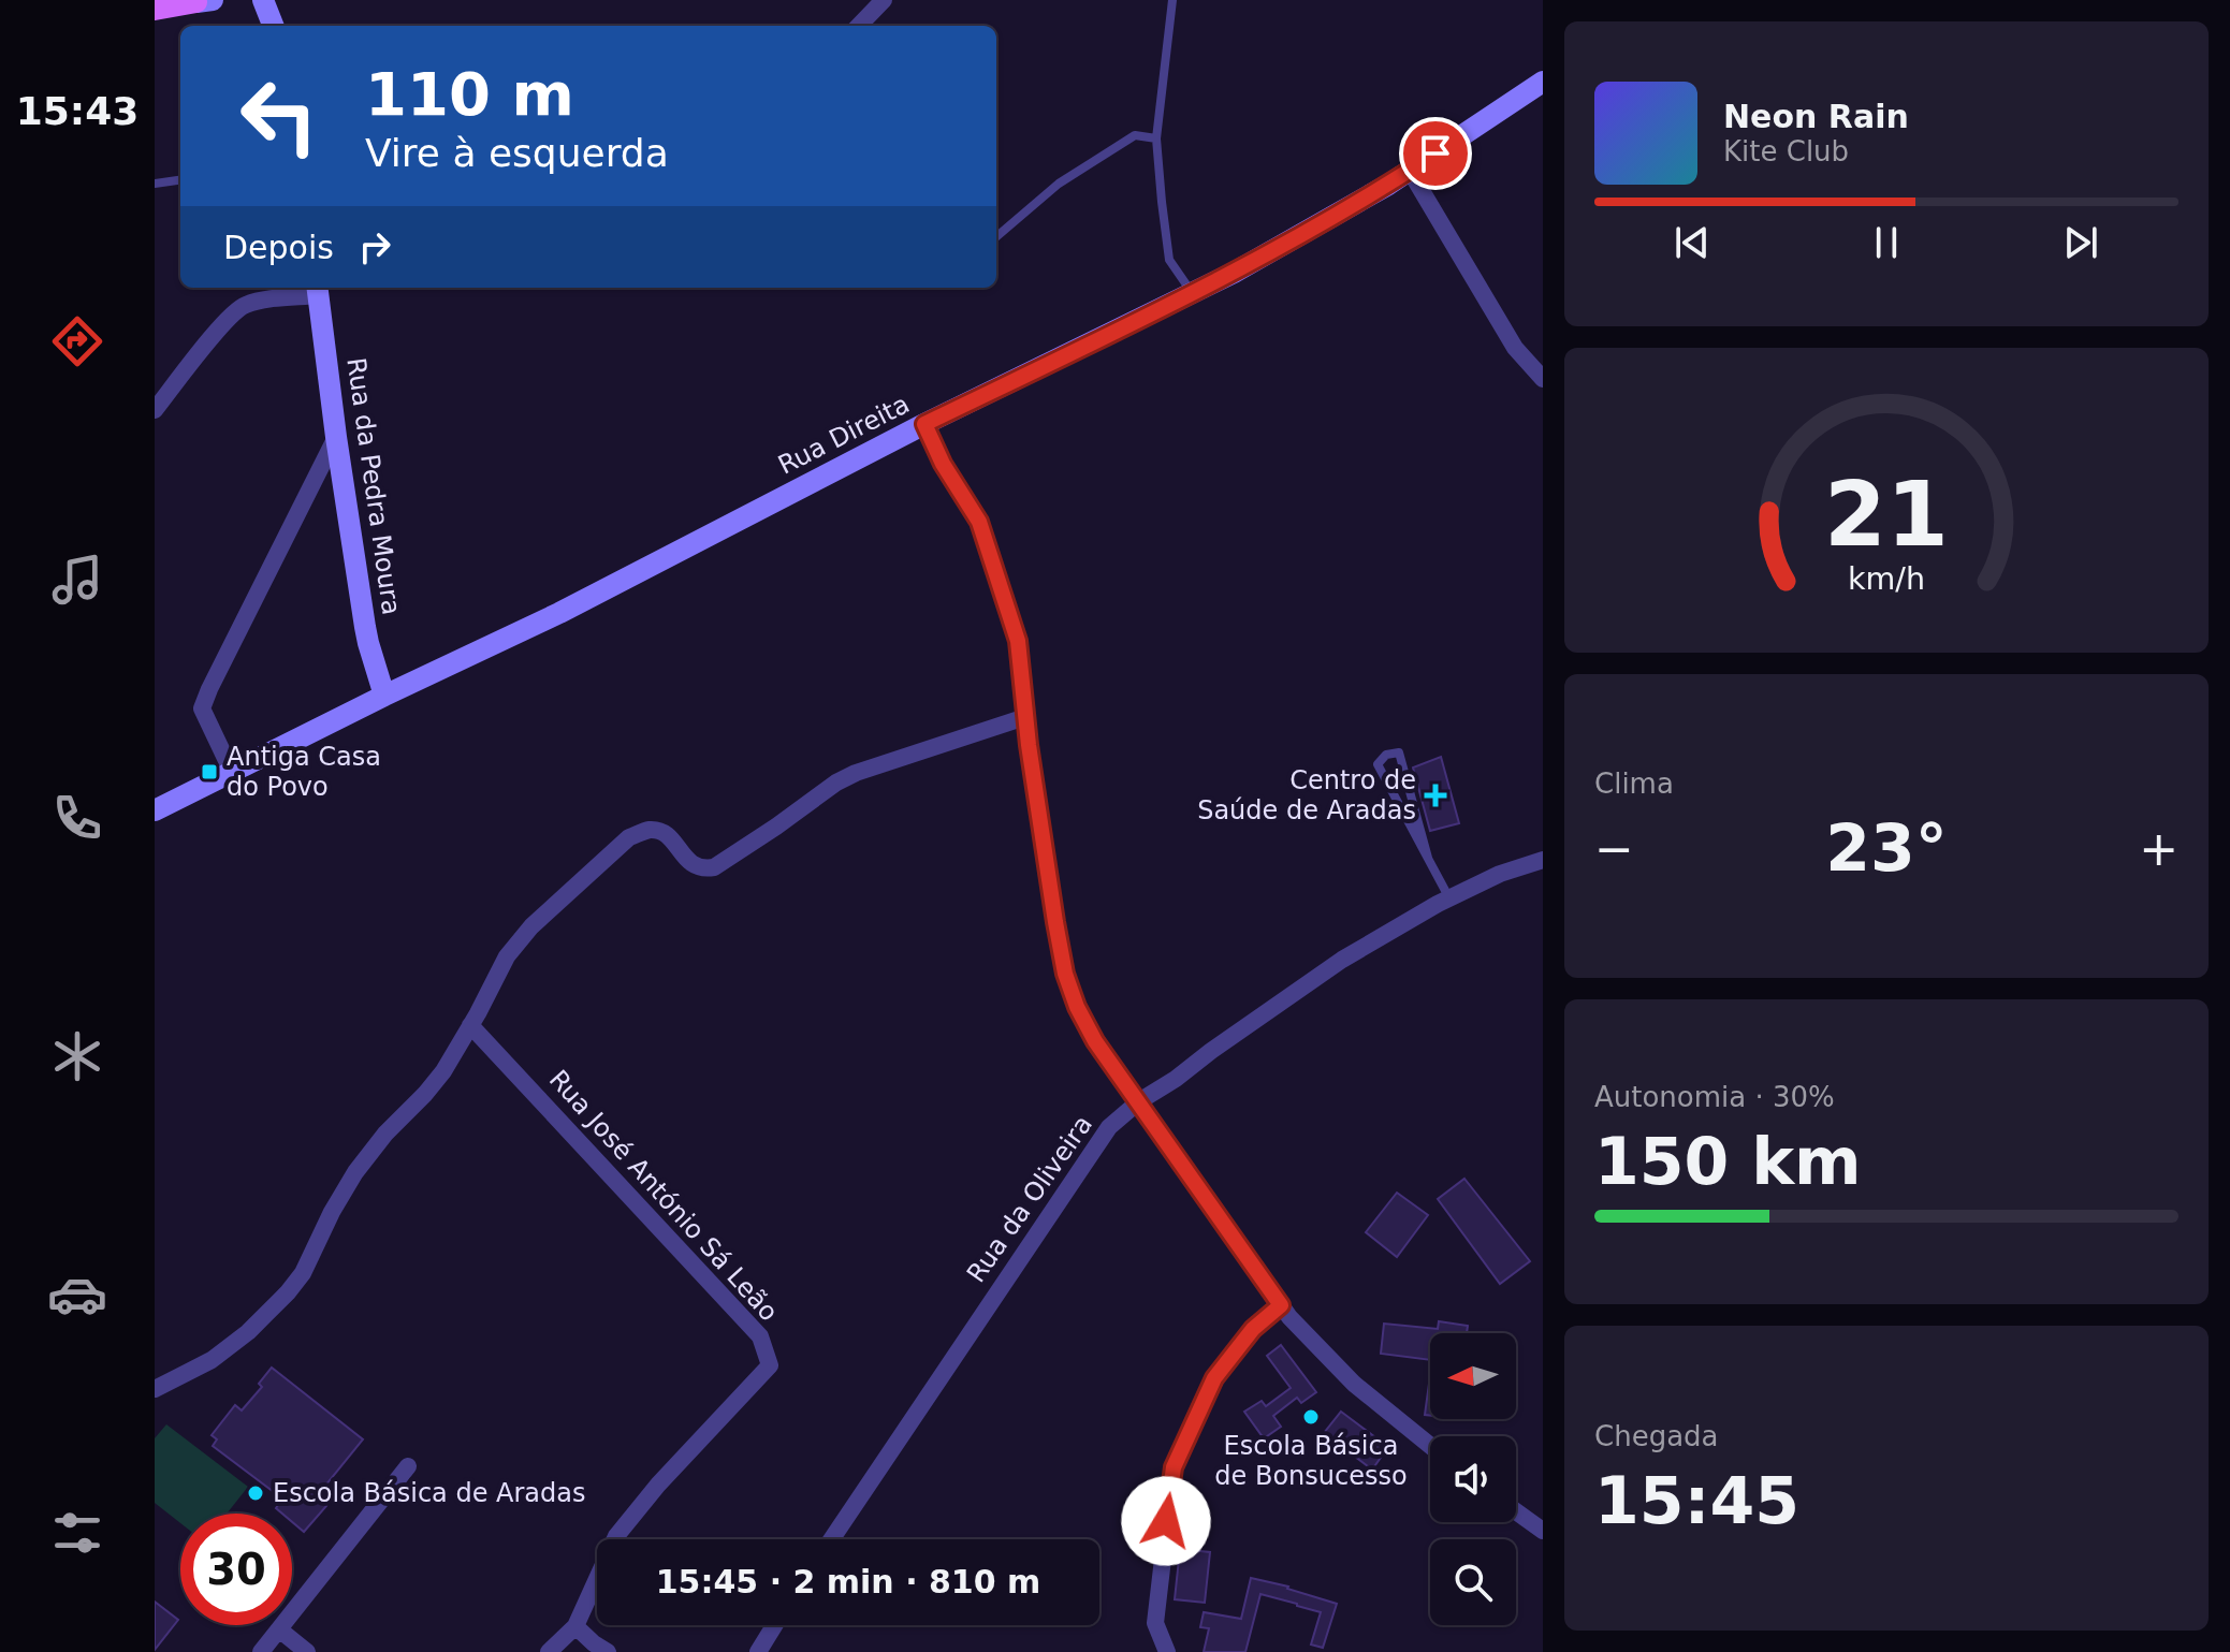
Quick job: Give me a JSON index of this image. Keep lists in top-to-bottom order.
{
  "streets": {
    "main road": ["Rua Direita", "Rua da Pedra Moura"],
    "street": ["Rua José António Sá Leão", "Rua da Oliveira"]
  },
  "crossings": [
    ["Rua Direita", "Rua da Pedra Moura"]
  ],
  "places": {
    "transit": ["Antiga Casa do Povo"],
    "health": ["Centro de Saúde de Aradas"],
    "other": ["Escola Básica de Bonsucesso", "Escola Básica de Aradas"]
  },
  "north": "left",
  "page": {
    "tabs": "15:43",
    "turn": ["110 m", "Vire à esquerda"],
    "song": ["Neon Rain", "Kite Club"],
    "then": "Depois",
    "tile": [
      "Clima",
      ["Autonomia · 30%", "150 km"],
      ["Chegada", "15:45"]
    ],
    "heat": ["−", "23°", "+"],
    "limit": "30",
    "trip": "15:45 · 2 min · 810 m",
    "gauge": ["21", "km/h"]
  }
}
